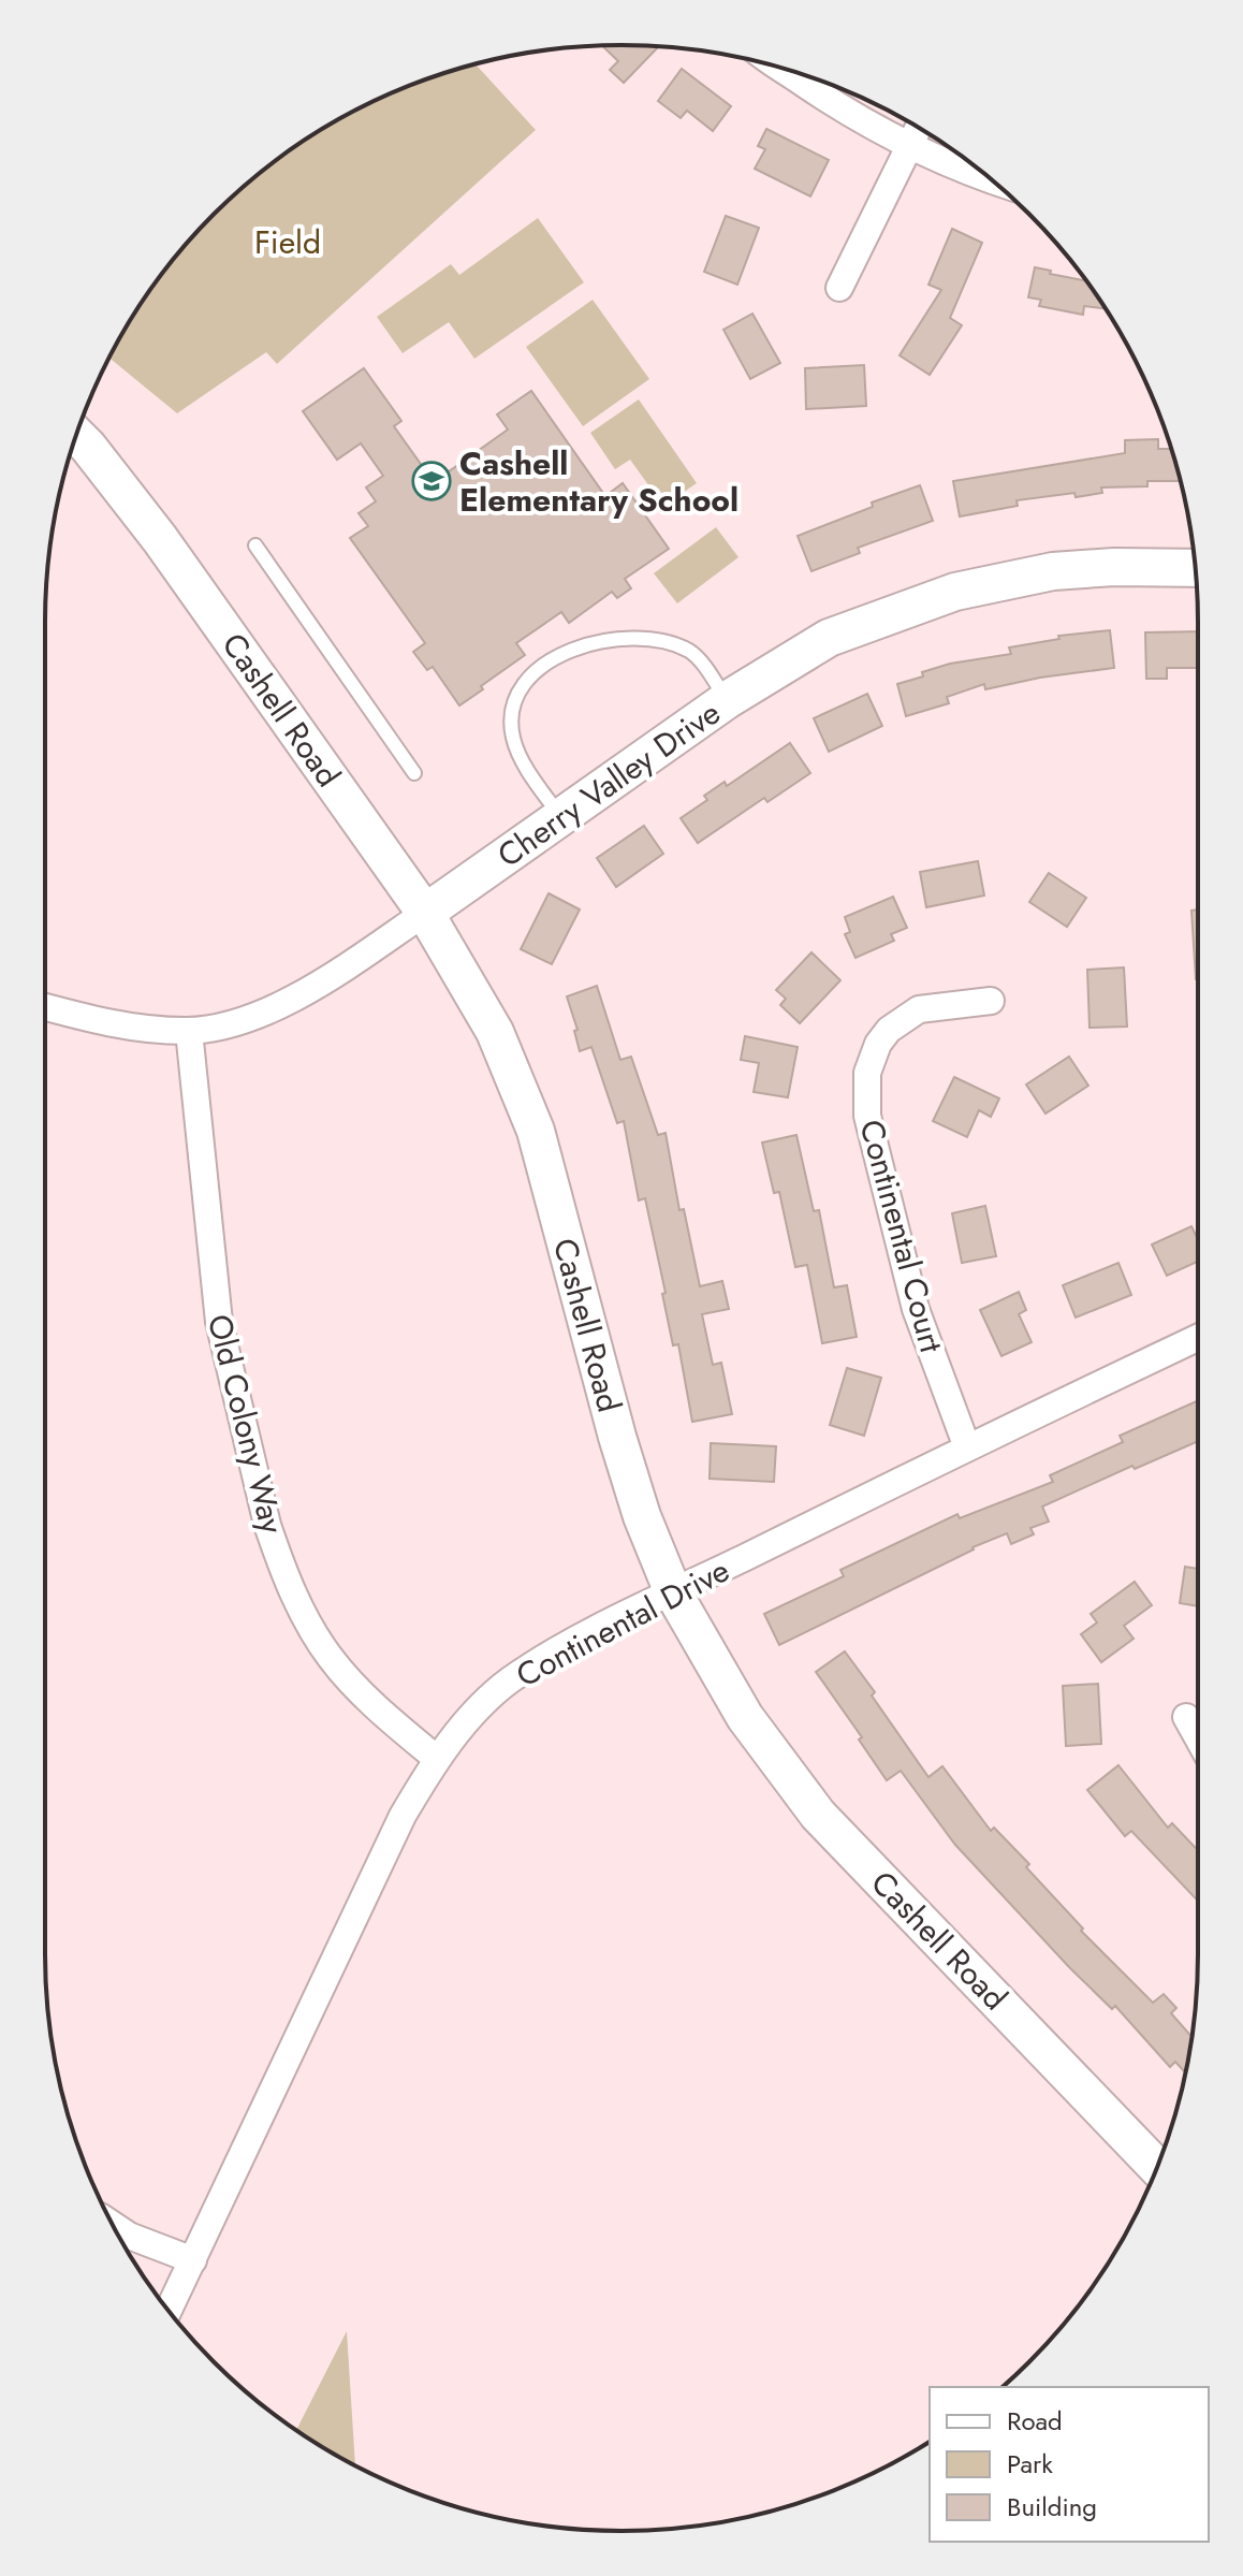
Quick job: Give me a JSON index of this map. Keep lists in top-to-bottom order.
{
  "streets": {
    "street": [
      "Cashell Road",
      "Cherry Valley Drive",
      "Continental Court",
      "Old Colony Way",
      "Continental Drive"
    ]
  },
  "crossings": [
    ["Cashell Road", "Cherry Valley Drive"],
    ["Cashell Road", "Continental Drive"],
    ["Cherry Valley Drive", "Old Colony Way"],
    ["Continental Court", "Continental Drive"],
    ["Old Colony Way", "Continental Drive"]
  ],
  "parks": ["Field"],
  "places": {
    "school or university": ["Cashell Elementary School"]
  },
  "legend": ["Road", "Park", "Building"]
}
